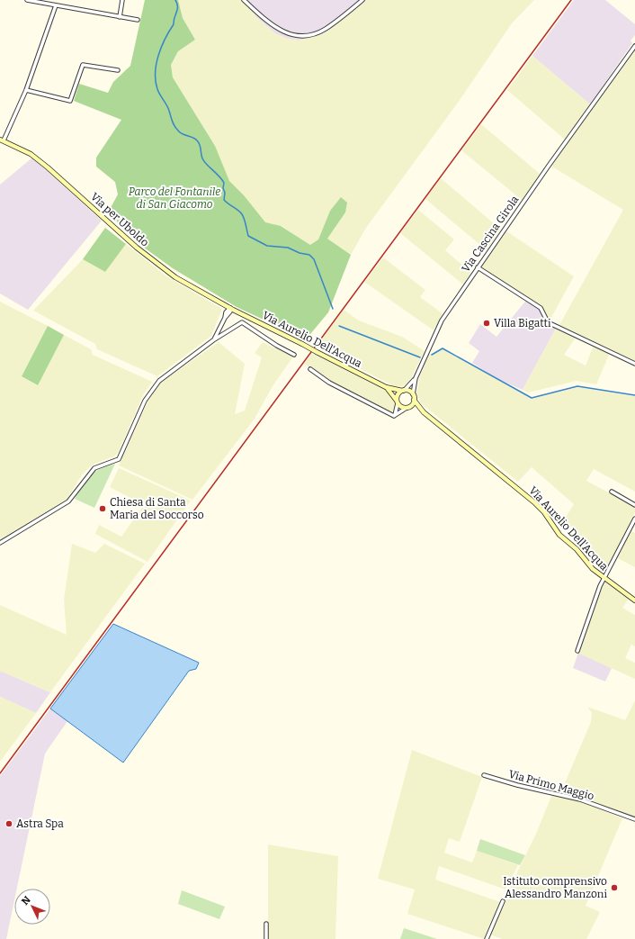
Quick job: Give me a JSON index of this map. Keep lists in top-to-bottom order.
{
  "streets": {
    "street": [
      "Via per Uboldo",
      "Via Cascina Girola",
      "Via Aurelio Dell'Acqua",
      "Via Primo Maggio"
    ]
  },
  "crossings": [
    ["Via per Uboldo", "Via Aurelio Dell'Acqua"],
    ["Via Cascina Girola", "Via Aurelio Dell'Acqua"]
  ],
  "parks": ["Parco del Fontanile di San Giacomo"],
  "places": [
    "Villa Bigatti",
    "Chiesa di Santa Maria del Soccorso",
    "Astra Spa",
    "Istituto comprensivo Alessandro Manzoni"
  ],
  "north": "top left"
}
